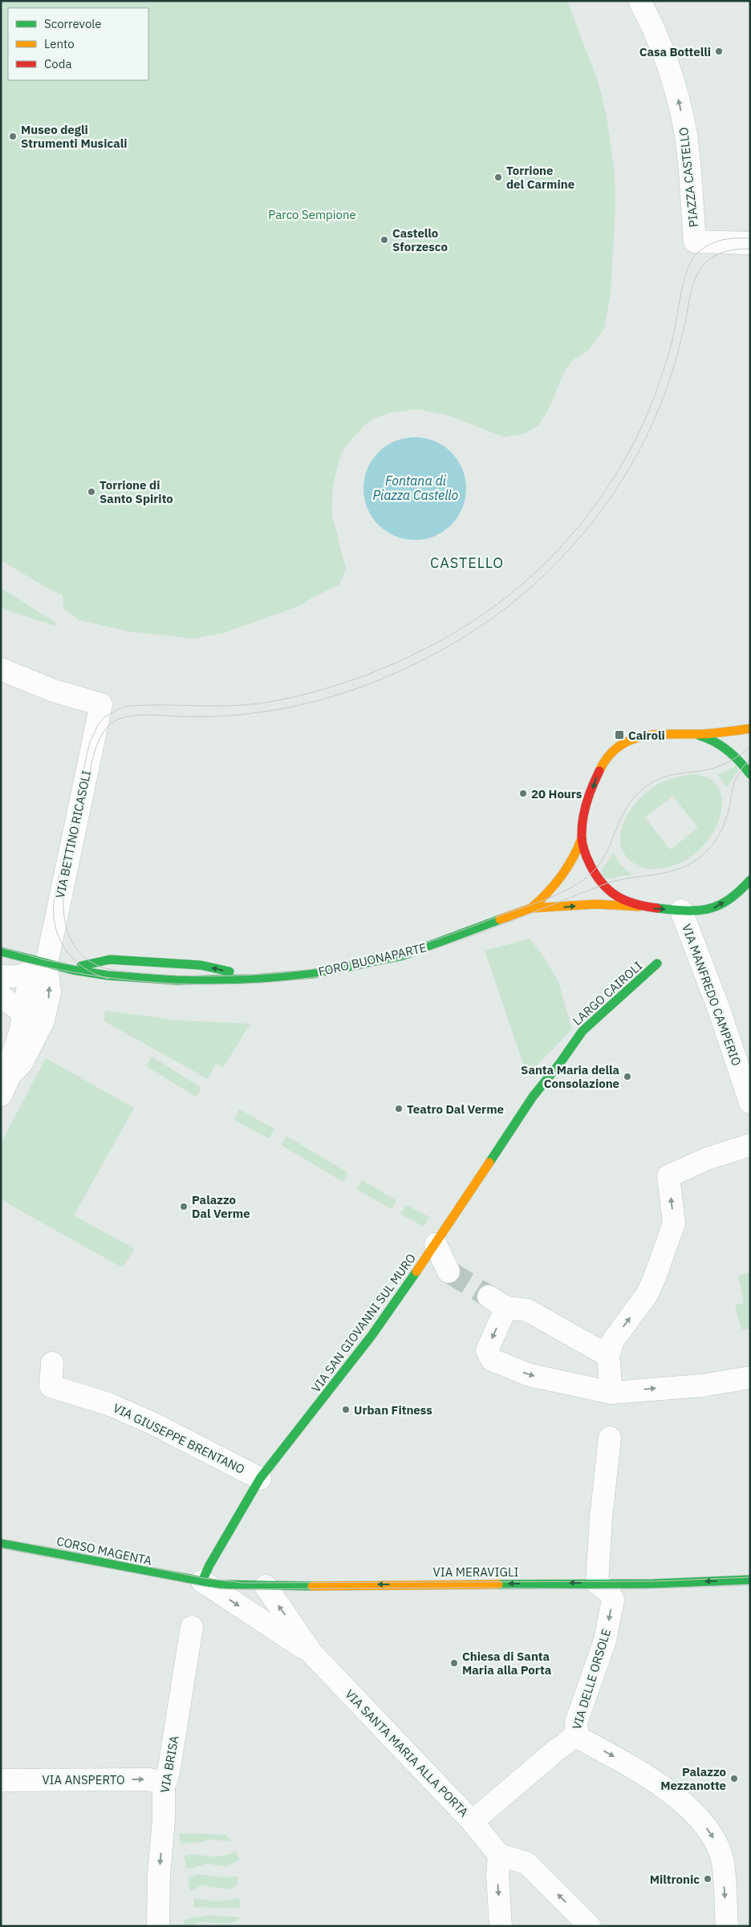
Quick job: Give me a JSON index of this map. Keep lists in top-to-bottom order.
{
  "streets": {
    "street": [
      "PIAZZA CASTELLO",
      "VIA BETTINO RICASOLI",
      "FORO BUONAPARTE",
      "LARGO CAIROLI",
      "VIA MANFREDO CAMPERIO",
      "VIA SAN GIOVANNI SUL MURO",
      "VIA GIUSEPPE BRENTANO",
      "CORSO MAGENTA",
      "VIA MERAVIGLI",
      "VIA DELLE ORSOLE",
      "VIA SANTA MARIA ALLA PORTA",
      "VIA BRISA",
      "VIA ANSPERTO"
    ]
  },
  "crossings": [
    ["VIA BETTINO RICASOLI", "FORO BUONAPARTE"],
    ["LARGO CAIROLI", "VIA SAN GIOVANNI SUL MURO"],
    ["VIA SAN GIOVANNI SUL MURO", "VIA GIUSEPPE BRENTANO"],
    ["VIA SAN GIOVANNI SUL MURO", "CORSO MAGENTA"],
    ["VIA SAN GIOVANNI SUL MURO", "VIA MERAVIGLI"],
    ["VIA SAN GIOVANNI SUL MURO", "VIA SANTA MARIA ALLA PORTA"],
    ["CORSO MAGENTA", "VIA MERAVIGLI"],
    ["CORSO MAGENTA", "VIA SANTA MARIA ALLA PORTA"],
    ["VIA MERAVIGLI", "VIA DELLE ORSOLE"],
    ["VIA MERAVIGLI", "VIA SANTA MARIA ALLA PORTA"],
    ["VIA BRISA", "VIA ANSPERTO"]
  ],
  "one_way": [
    "PIAZZA CASTELLO",
    "VIA MERAVIGLI",
    "VIA DELLE ORSOLE",
    "VIA BRISA",
    "VIA ANSPERTO"
  ],
  "districts": ["CASTELLO"],
  "water": ["Fontana di Piazza Castello"],
  "parks": ["Parco Sempione"],
  "places": {
    "other": [
      "Casa Bottelli",
      "Museo degli Strumenti Musicali",
      "Torrione del Carmine",
      "Castello Sforzesco",
      "Torrione di Santo Spirito",
      "20 Hours",
      "Santa Maria della Consolazione",
      "Teatro Dal Verme",
      "Palazzo Dal Verme",
      "Urban Fitness",
      "Chiesa di Santa Maria alla Porta",
      "Palazzo Mezzanotte",
      "Miltronic"
    ],
    "transit": ["Cairoli"]
  },
  "legend": ["Scorrevole", "Lento", "Coda"]
}
